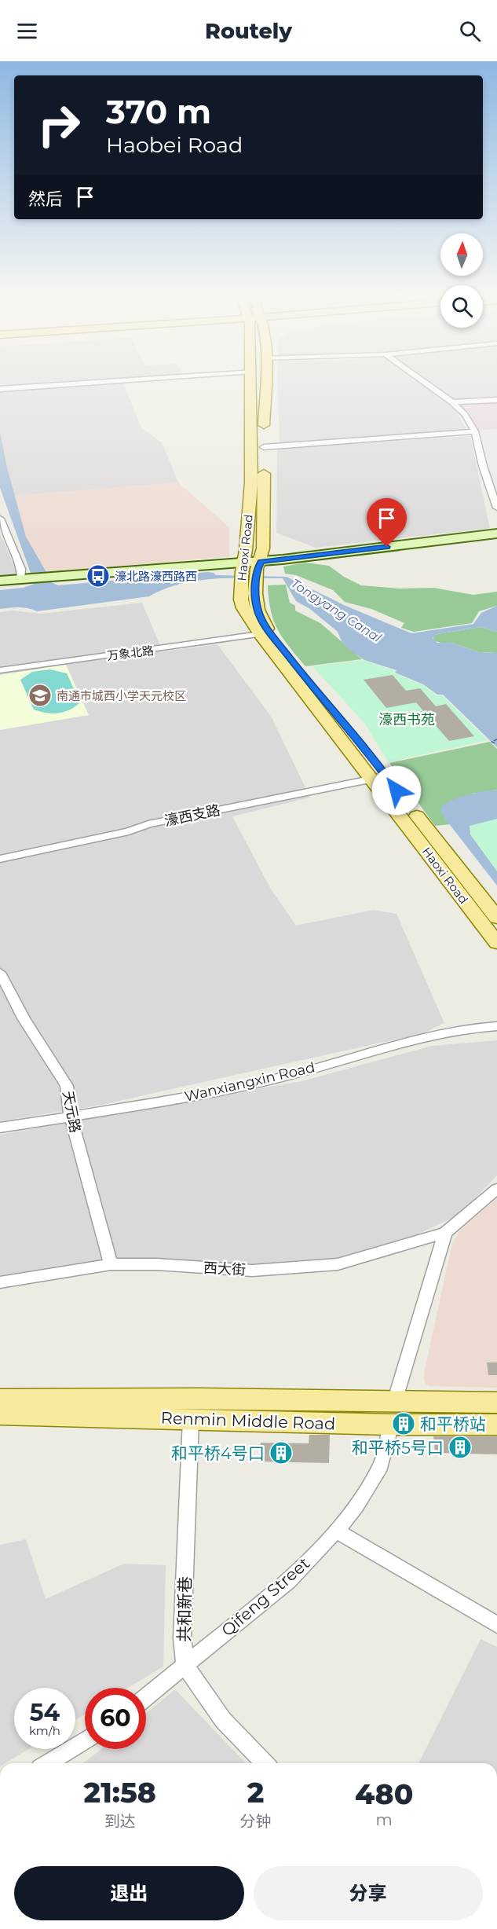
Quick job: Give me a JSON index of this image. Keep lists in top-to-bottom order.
{
  "streets": {
    "main road": ["Haoxi Road", "Renmin Middle Road"],
    "street": [
      "万象北路",
      "濠西支路",
      "Wanxiangxin Road",
      "天元路",
      "西大街",
      "Qifeng Street",
      "共和新巷"
    ]
  },
  "crossings": [
    ["Haoxi Road", "万象北路"],
    ["Haoxi Road", "濠西支路"],
    ["Wanxiangxin Road", "天元路"],
    ["天元路", "西大街"],
    ["西大街", "Qifeng Street"],
    ["Renmin Middle Road", "Qifeng Street"],
    ["Renmin Middle Road", "共和新巷"],
    ["Qifeng Street", "共和新巷"]
  ],
  "water": ["Tongyang Canal"],
  "parks": ["濠西书苑"],
  "places": {
    "bus stop": ["濠北路濠西路西"],
    "school or university": ["南通市城西小学天元校区"],
    "building": ["和平桥站", "和平桥5号口", "和平桥4号口"]
  },
  "north": "top",
  "page": {
    "header": "Routely",
    "turn": ["370 m", "Haobei Road"],
    "then": "然后",
    "speed": "54 km/h",
    "limit": "60",
    "eta": [
      "21:58",
      "到达",
      "2",
      "分钟",
      "480",
      "m"
    ],
    "buttons": ["退出", "分享"]
  }
}
